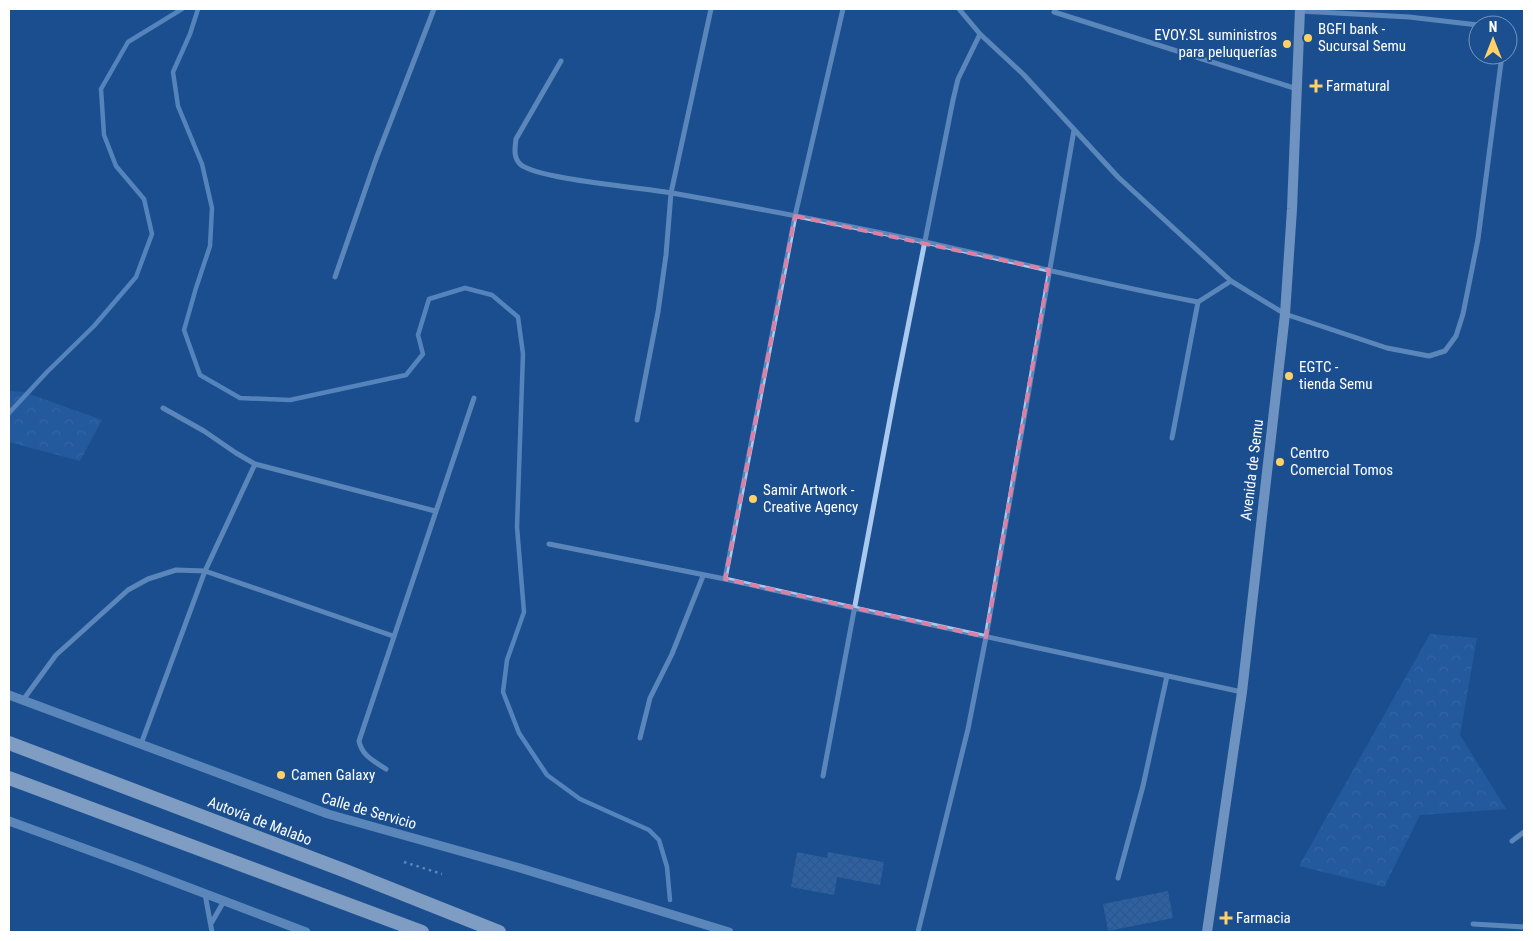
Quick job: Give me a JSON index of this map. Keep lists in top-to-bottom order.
{
  "streets": {
    "highway": ["Autovía de Malabo"],
    "main road": ["Avenida de Semu"],
    "street": ["Calle de Servicio"]
  },
  "places": {
    "other": [
      "BGFI bank - Sucursal Semu",
      "EVOY.SL suministros para peluquerías",
      "EGTC - tienda Semu",
      "Centro Comercial Tomos",
      "Samir Artwork - Creative Agency",
      "Camen Galaxy"
    ],
    "health": ["Farmatural", "Farmacia"]
  },
  "north": "top"
}
